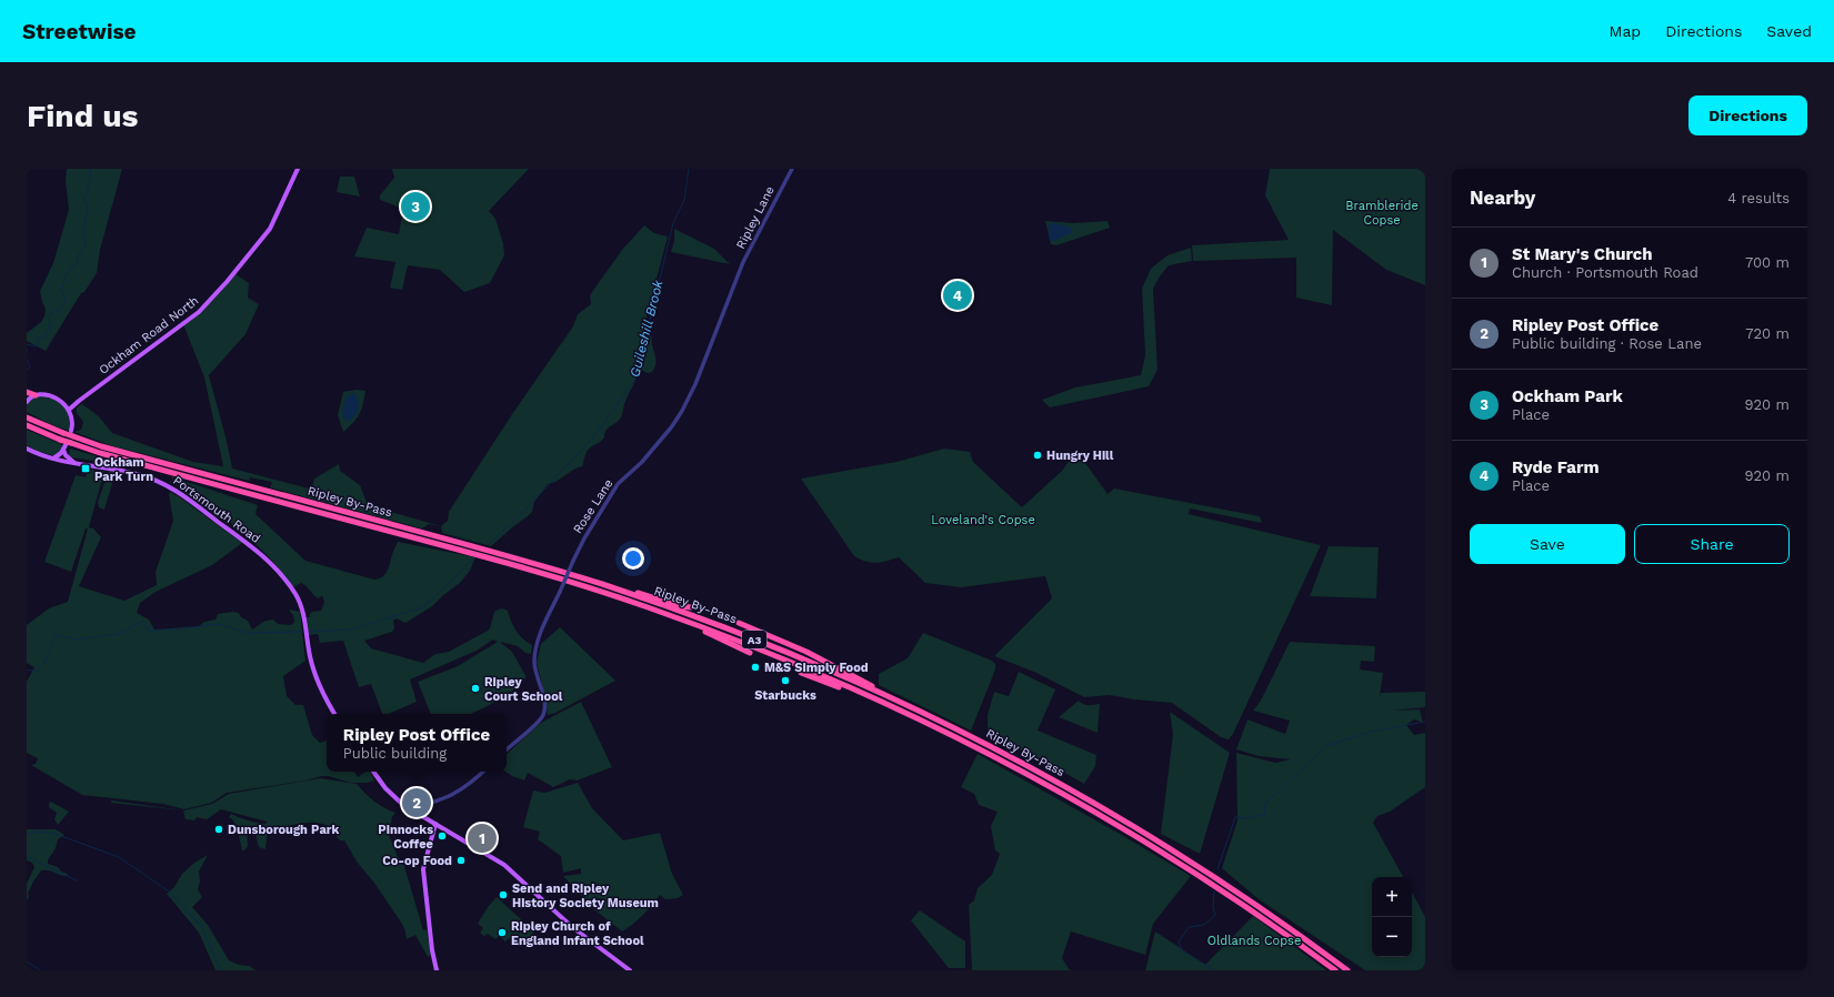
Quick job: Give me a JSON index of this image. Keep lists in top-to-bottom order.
{
  "streets": {
    "highway": ["Ripley By-Pass", "A3"],
    "main road": ["Ockham Road North", "Portsmouth Road"],
    "street": ["Ripley Lane", "Rose Lane"]
  },
  "crossings": [
    ["Ripley Lane", "Rose Lane"]
  ],
  "water": ["Guileshill Brook"],
  "parks": ["Brambleride Copse", "Loveland's Copse", "Oldlands Copse"],
  "places": {
    "other": [
      "Hungry Hill",
      "M&S Simply Food",
      "Starbucks",
      "Ripley Court School",
      "Dunsborough Park",
      "Pinnocks Coffee",
      "Co-op Food",
      "Send and Ripley History Society Museum",
      "Ripley Church of England Infant School"
    ],
    "transit": ["Ockham Park Turn"]
  },
  "page": {
    "header": "Streetwise",
    "nav": ["Map", "Directions", "Saved"],
    "buttons": [
      "Directions",
      ["Save", "Share"]
    ],
    "title": "Find us",
    "heading": ["Nearby", "4 results"],
    "pins": [
      "3",
      "4",
      "2",
      "1"
    ],
    "list": [
      {
        "mark": "1",
        "name": "St Mary's Church",
        "note": "Church · Portsmouth Road",
        "value": "700 m"
      },
      {
        "mark": "2",
        "name": "Ripley Post Office",
        "note": "Public building · Rose Lane",
        "value": "720 m"
      },
      {
        "mark": "3",
        "name": "Ockham Park",
        "note": "Place",
        "value": "920 m"
      },
      {
        "mark": "4",
        "name": "Ryde Farm",
        "note": "Place",
        "value": "920 m"
      }
    ],
    "popup": ["Ripley Post Office", "Public building"],
    "map_buttons": ["+", "−"]
  }
}
